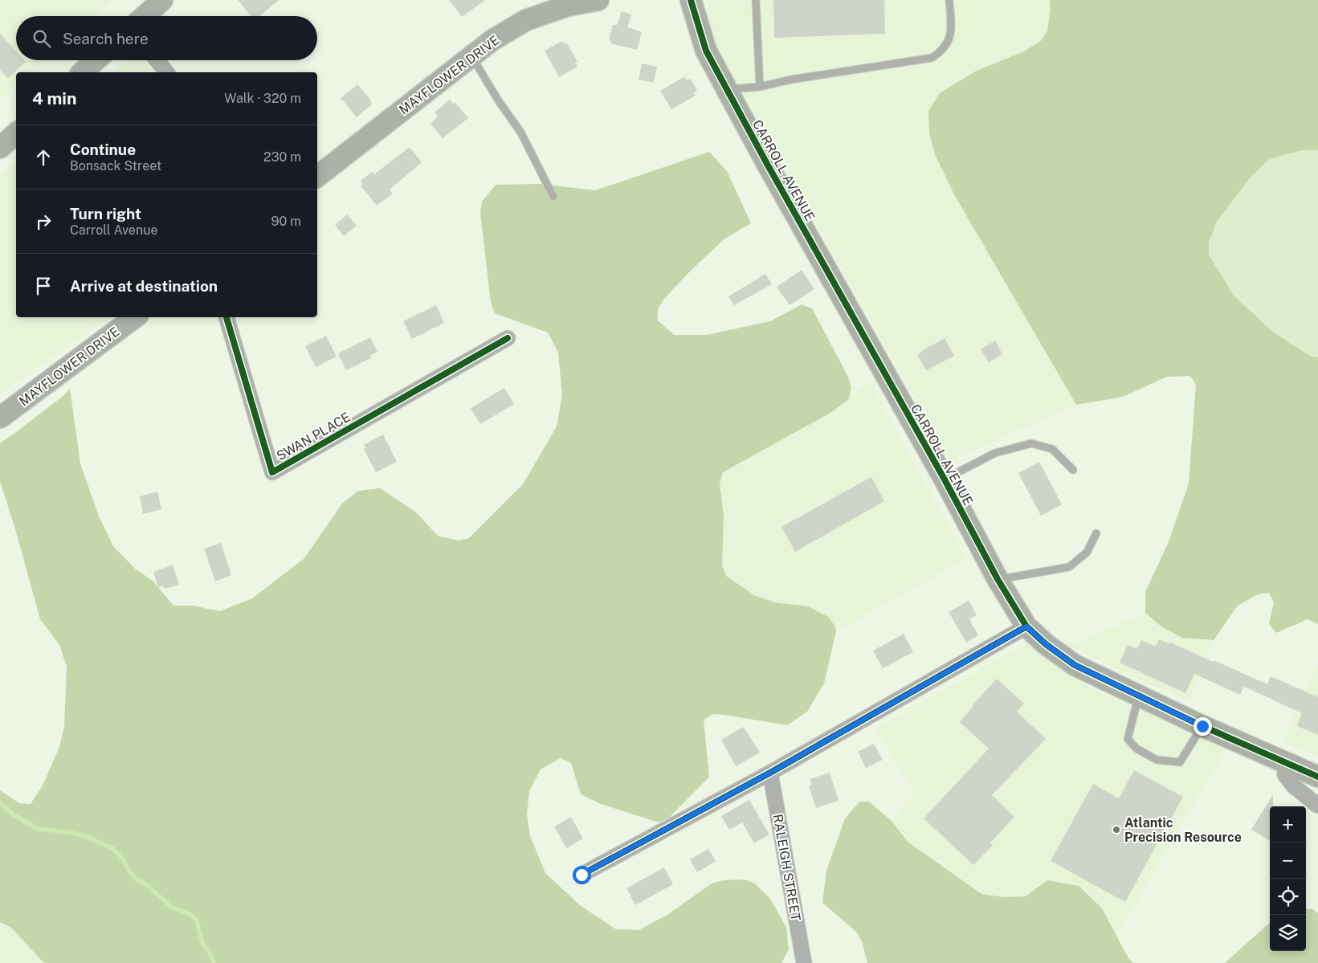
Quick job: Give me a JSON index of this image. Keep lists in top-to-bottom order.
{
  "streets": {
    "street": [
      "MAYFLOWER DRIVE",
      "CARROLL AVENUE",
      "SWAN PLACE",
      "RALEIGH STREET"
    ]
  },
  "places": ["Atlantic Precision Resource"],
  "page": {
    "search": "Search here",
    "heading": ["4 min", "Walk · 320 m"],
    "list": [
      ["Continue", "Bonsack Street", "230 m"],
      ["Turn right", "Carroll Avenue", "90 m"],
      "Arrive at destination"
    ],
    "map_buttons": ["+", "−"]
  }
}
